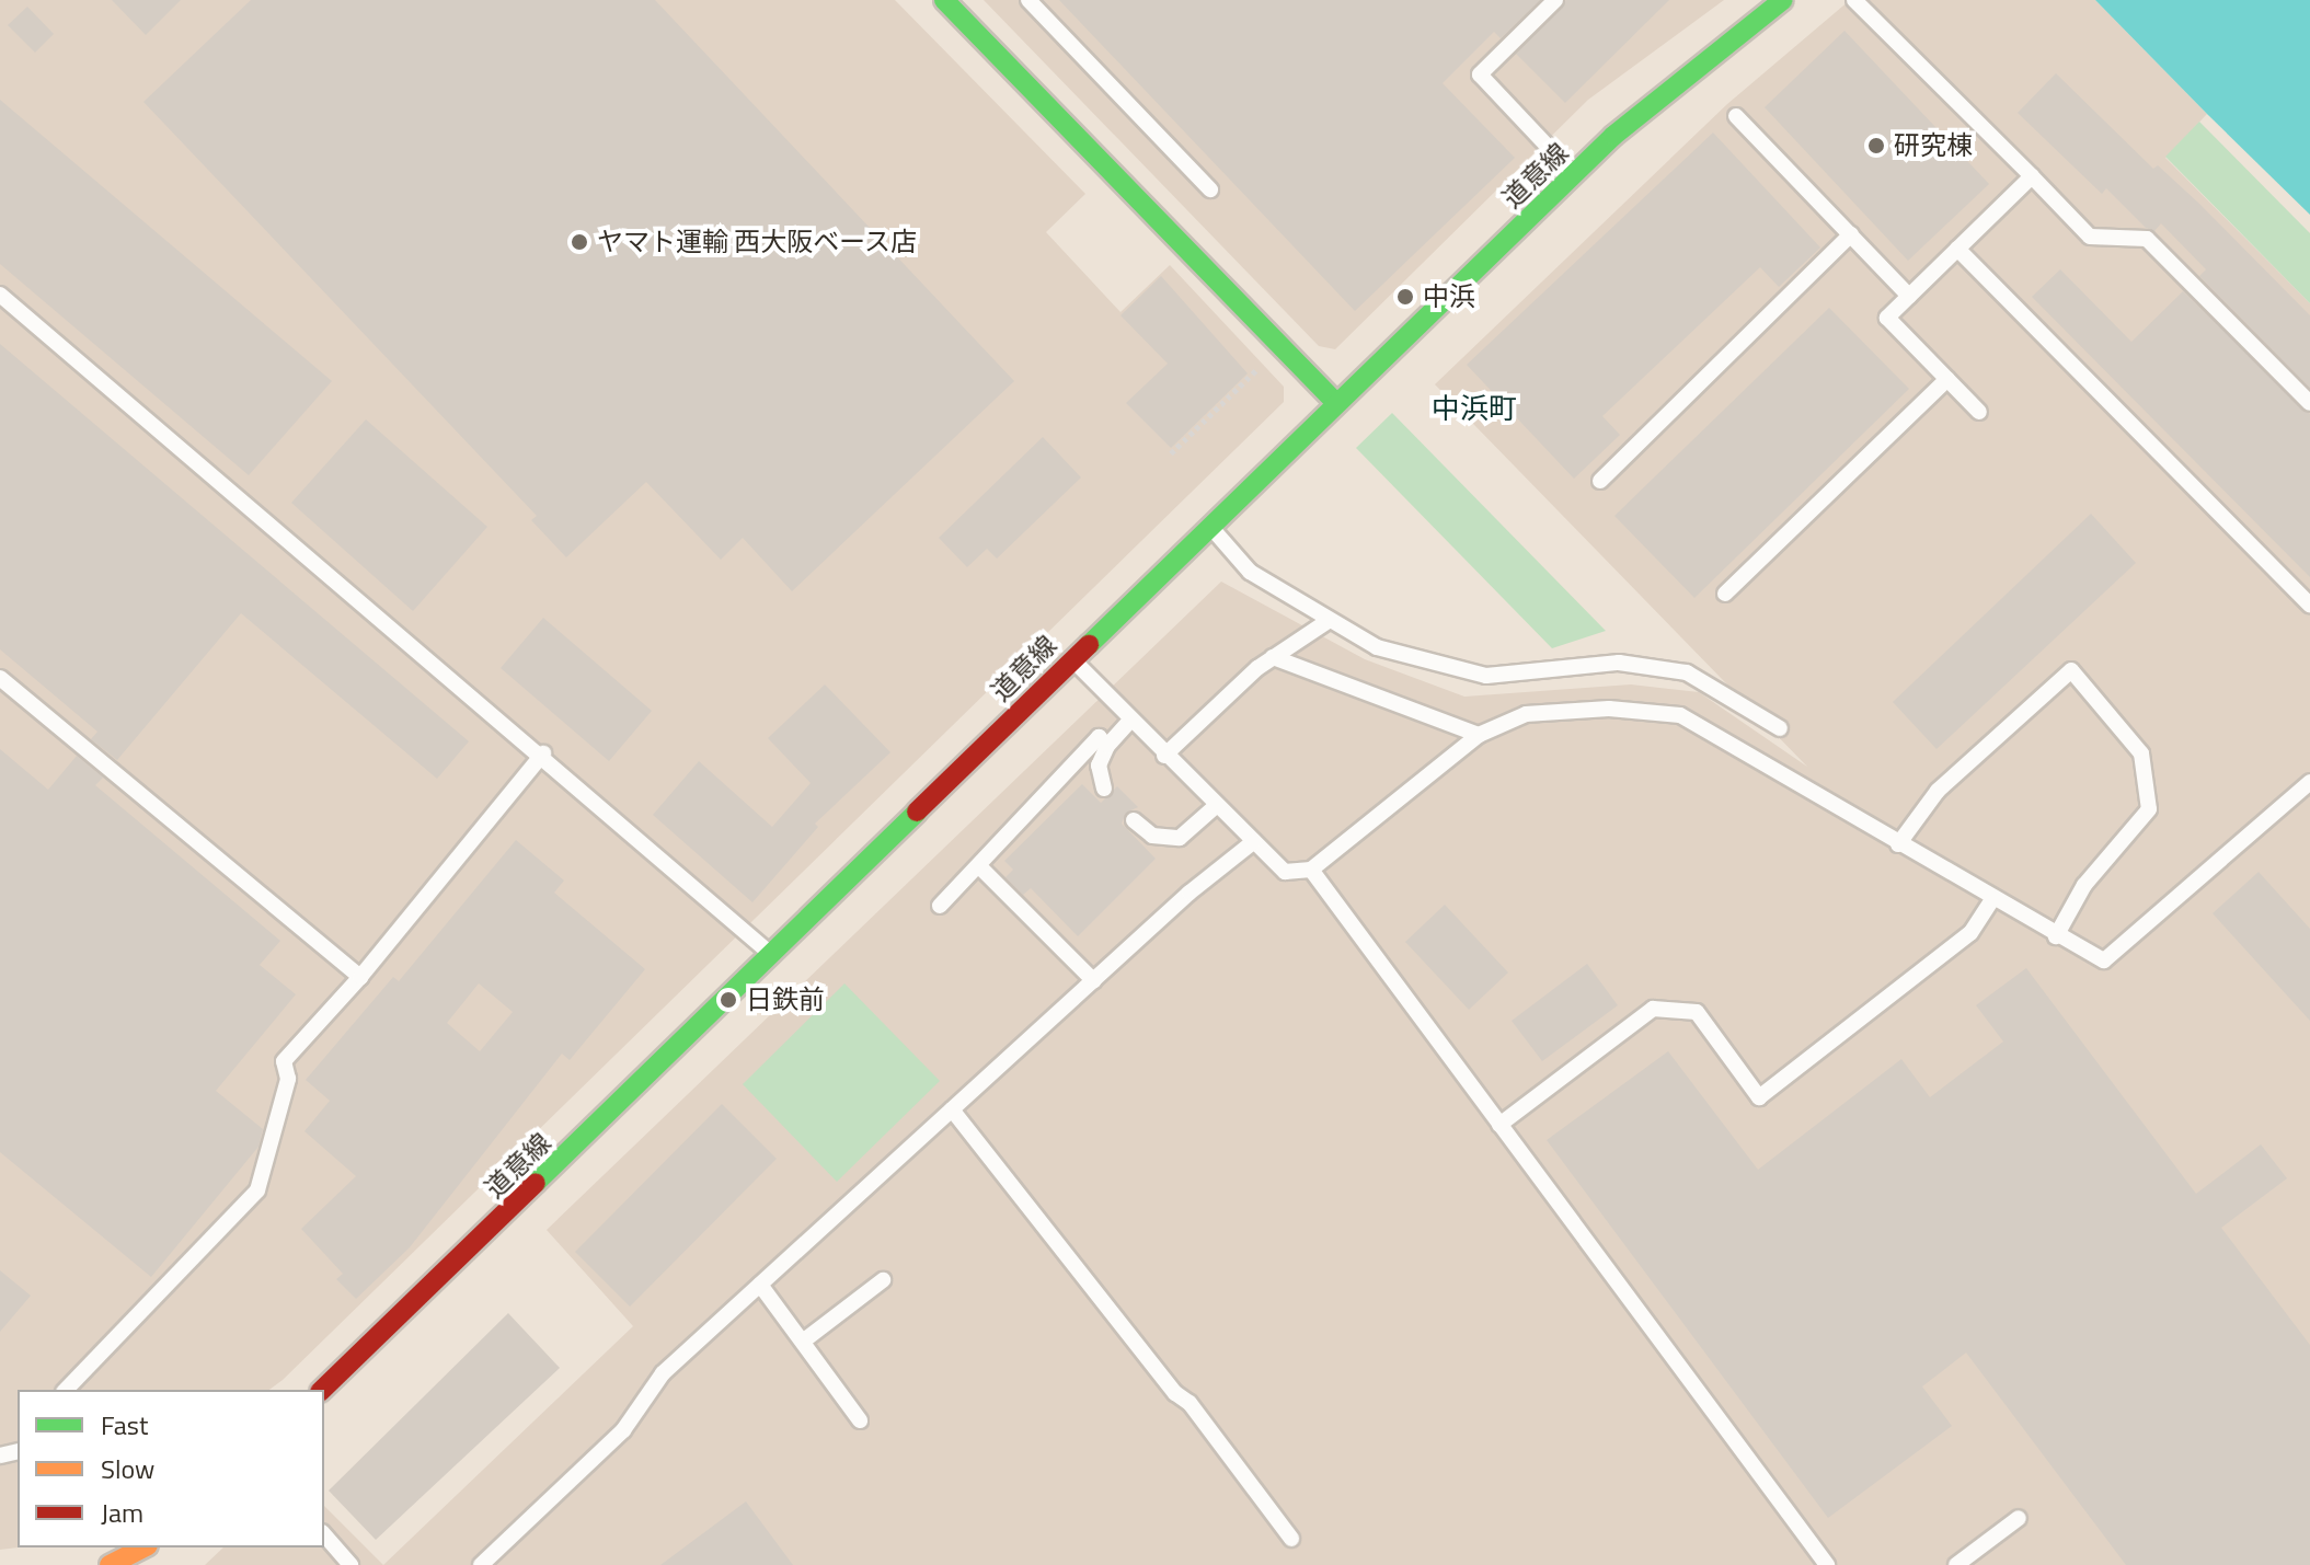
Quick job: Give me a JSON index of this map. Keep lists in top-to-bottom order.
{
  "streets": {
    "street": ["道意線"]
  },
  "districts": ["中浜町"],
  "places": [
    "研究棟",
    "ヤマト運輸 西大阪ベース店",
    "中浜",
    "日鉄前"
  ],
  "legend": ["Fast", "Slow", "Jam"]
}
